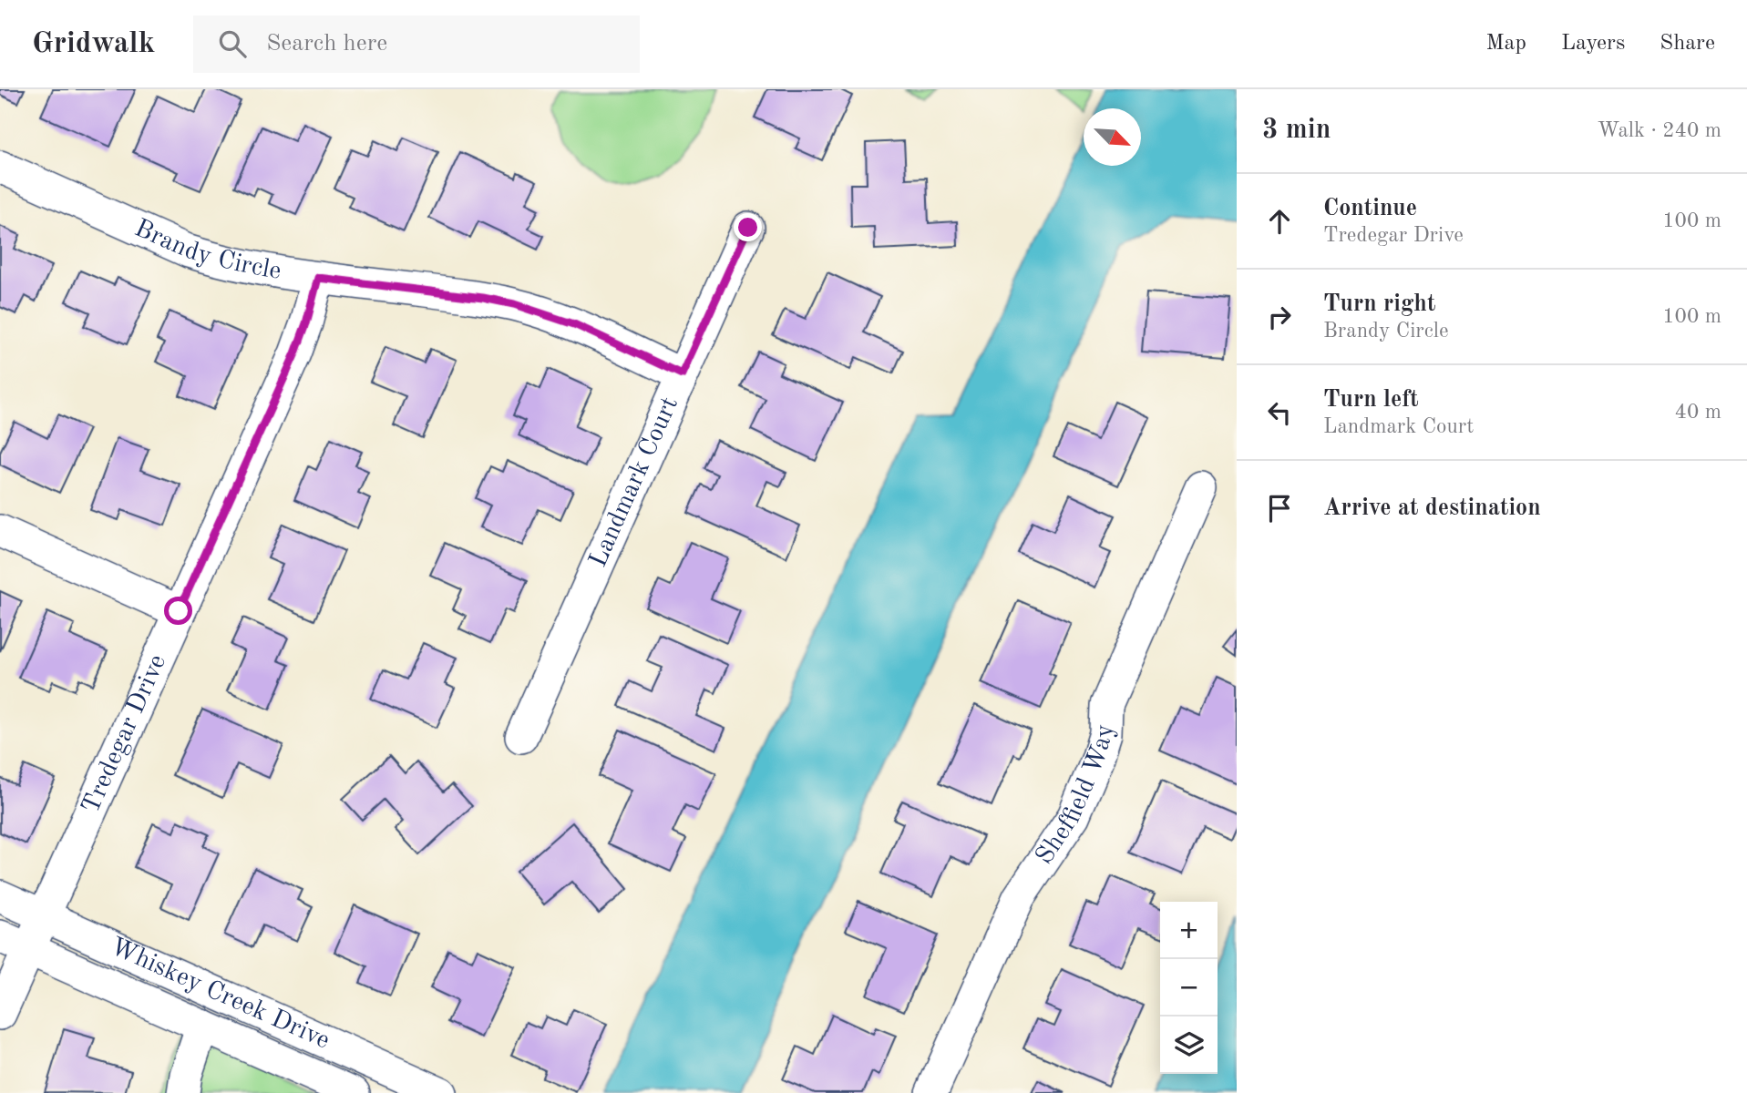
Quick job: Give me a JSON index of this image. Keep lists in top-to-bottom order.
{
  "streets": {
    "street": [
      "Brandy Circle",
      "Landmark Court",
      "Tredegar Drive",
      "Sheffield Way",
      "Whiskey Creek Drive"
    ]
  },
  "crossings": [
    ["Brandy Circle", "Landmark Court"],
    ["Brandy Circle", "Tredegar Drive"],
    ["Tredegar Drive", "Whiskey Creek Drive"]
  ],
  "north": "bottom right",
  "page": {
    "header": "Gridwalk",
    "search": "Search here",
    "nav": ["Map", "Layers", "Share"],
    "heading": ["3 min", "Walk · 240 m"],
    "list": [
      ["Continue", "Tredegar Drive", "100 m"],
      ["Turn right", "Brandy Circle", "100 m"],
      ["Turn left", "Landmark Court", "40 m"],
      "Arrive at destination"
    ],
    "map_buttons": ["+", "−"]
  }
}
